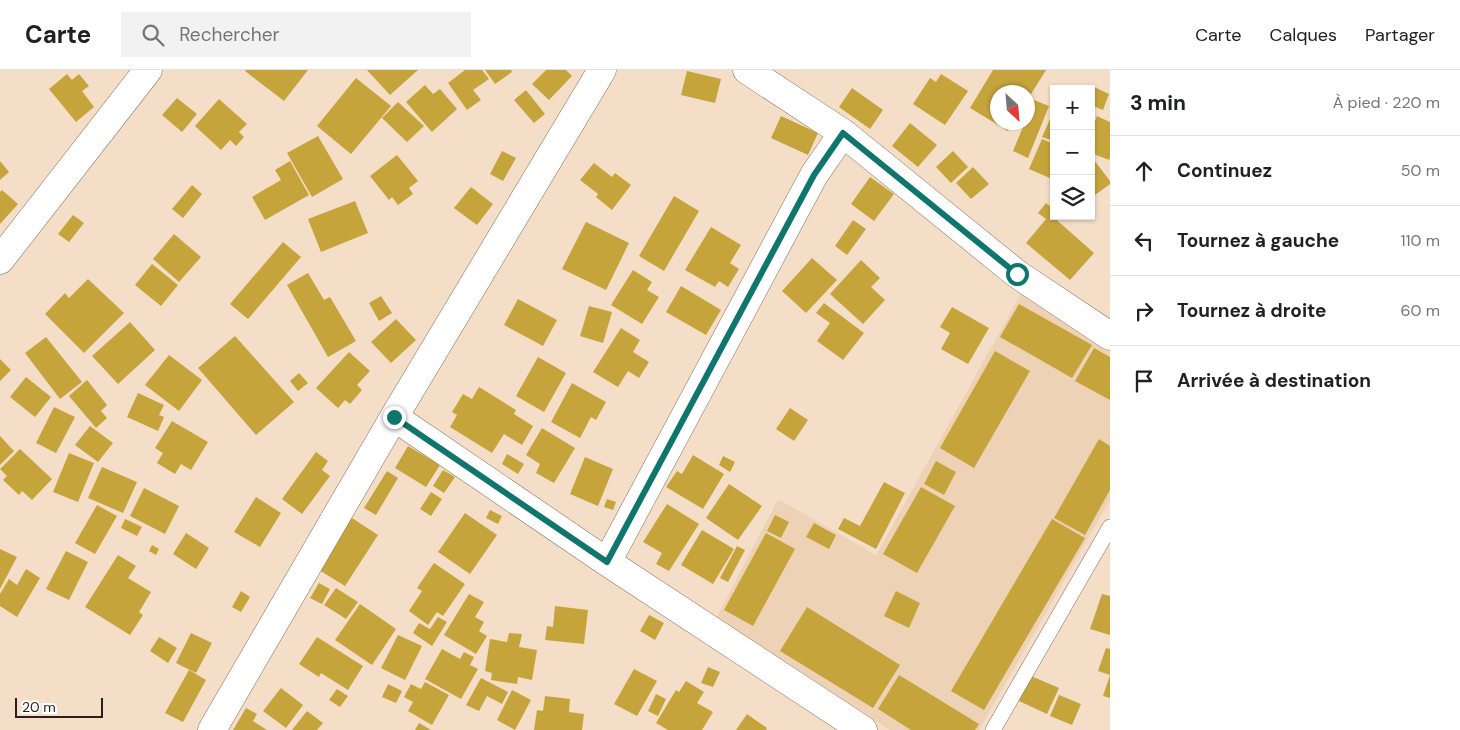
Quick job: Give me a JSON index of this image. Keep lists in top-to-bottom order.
{
  "scale_bar": "20 m",
  "north": "bottom right",
  "page": {
    "header": "Carte",
    "search": "Rechercher",
    "nav": ["Carte", "Calques", "Partager"],
    "heading": ["3 min", "À pied · 220 m"],
    "map_buttons": ["+", "−"],
    "list": [
      ["Continuez", "50 m"],
      ["Tournez à gauche", "110 m"],
      ["Tournez à droite", "60 m"],
      "Arrivée à destination"
    ],
    "scale": "20 m"
  }
}
